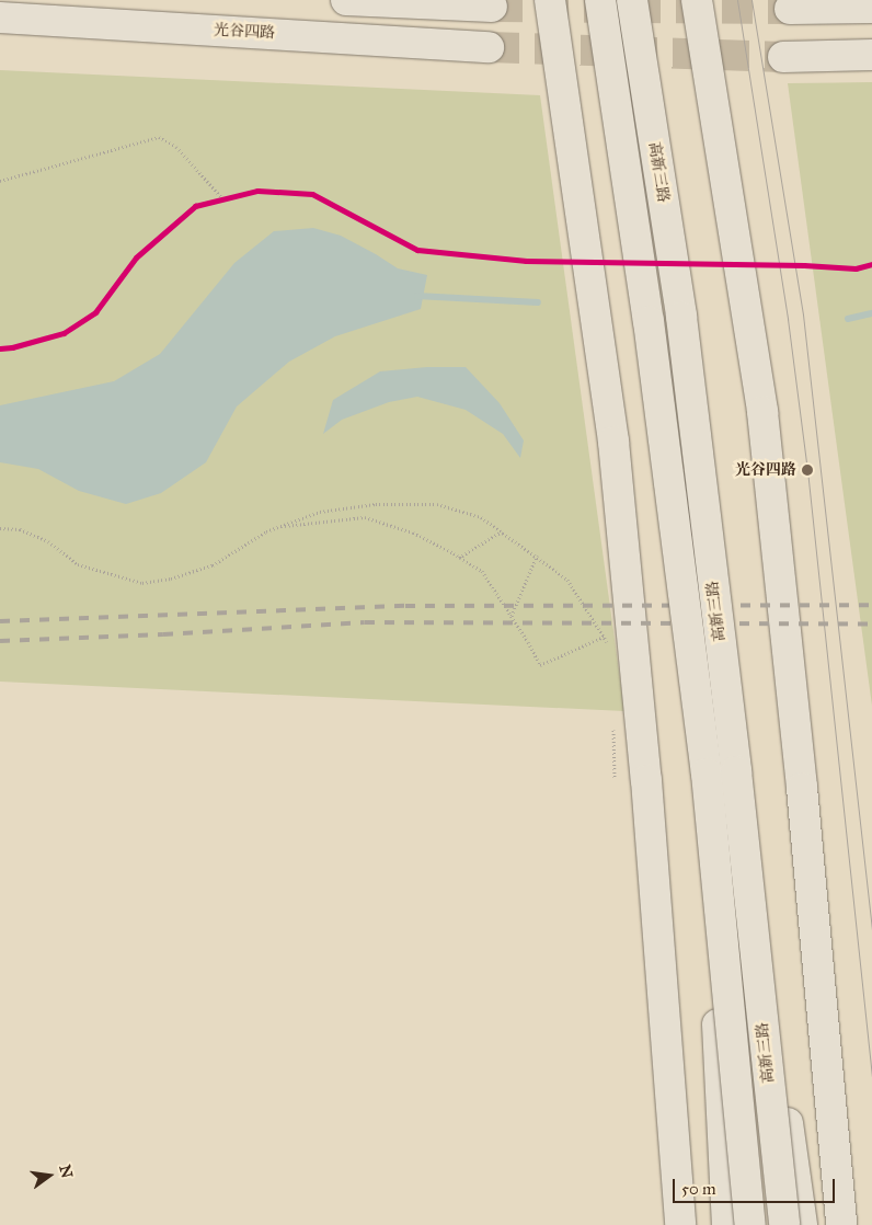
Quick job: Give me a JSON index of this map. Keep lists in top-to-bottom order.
{
  "streets": {
    "main road": ["光谷四路", "高新三路"]
  },
  "places": ["光谷四路"],
  "scale_bar": "50 m",
  "north": "right"
}
